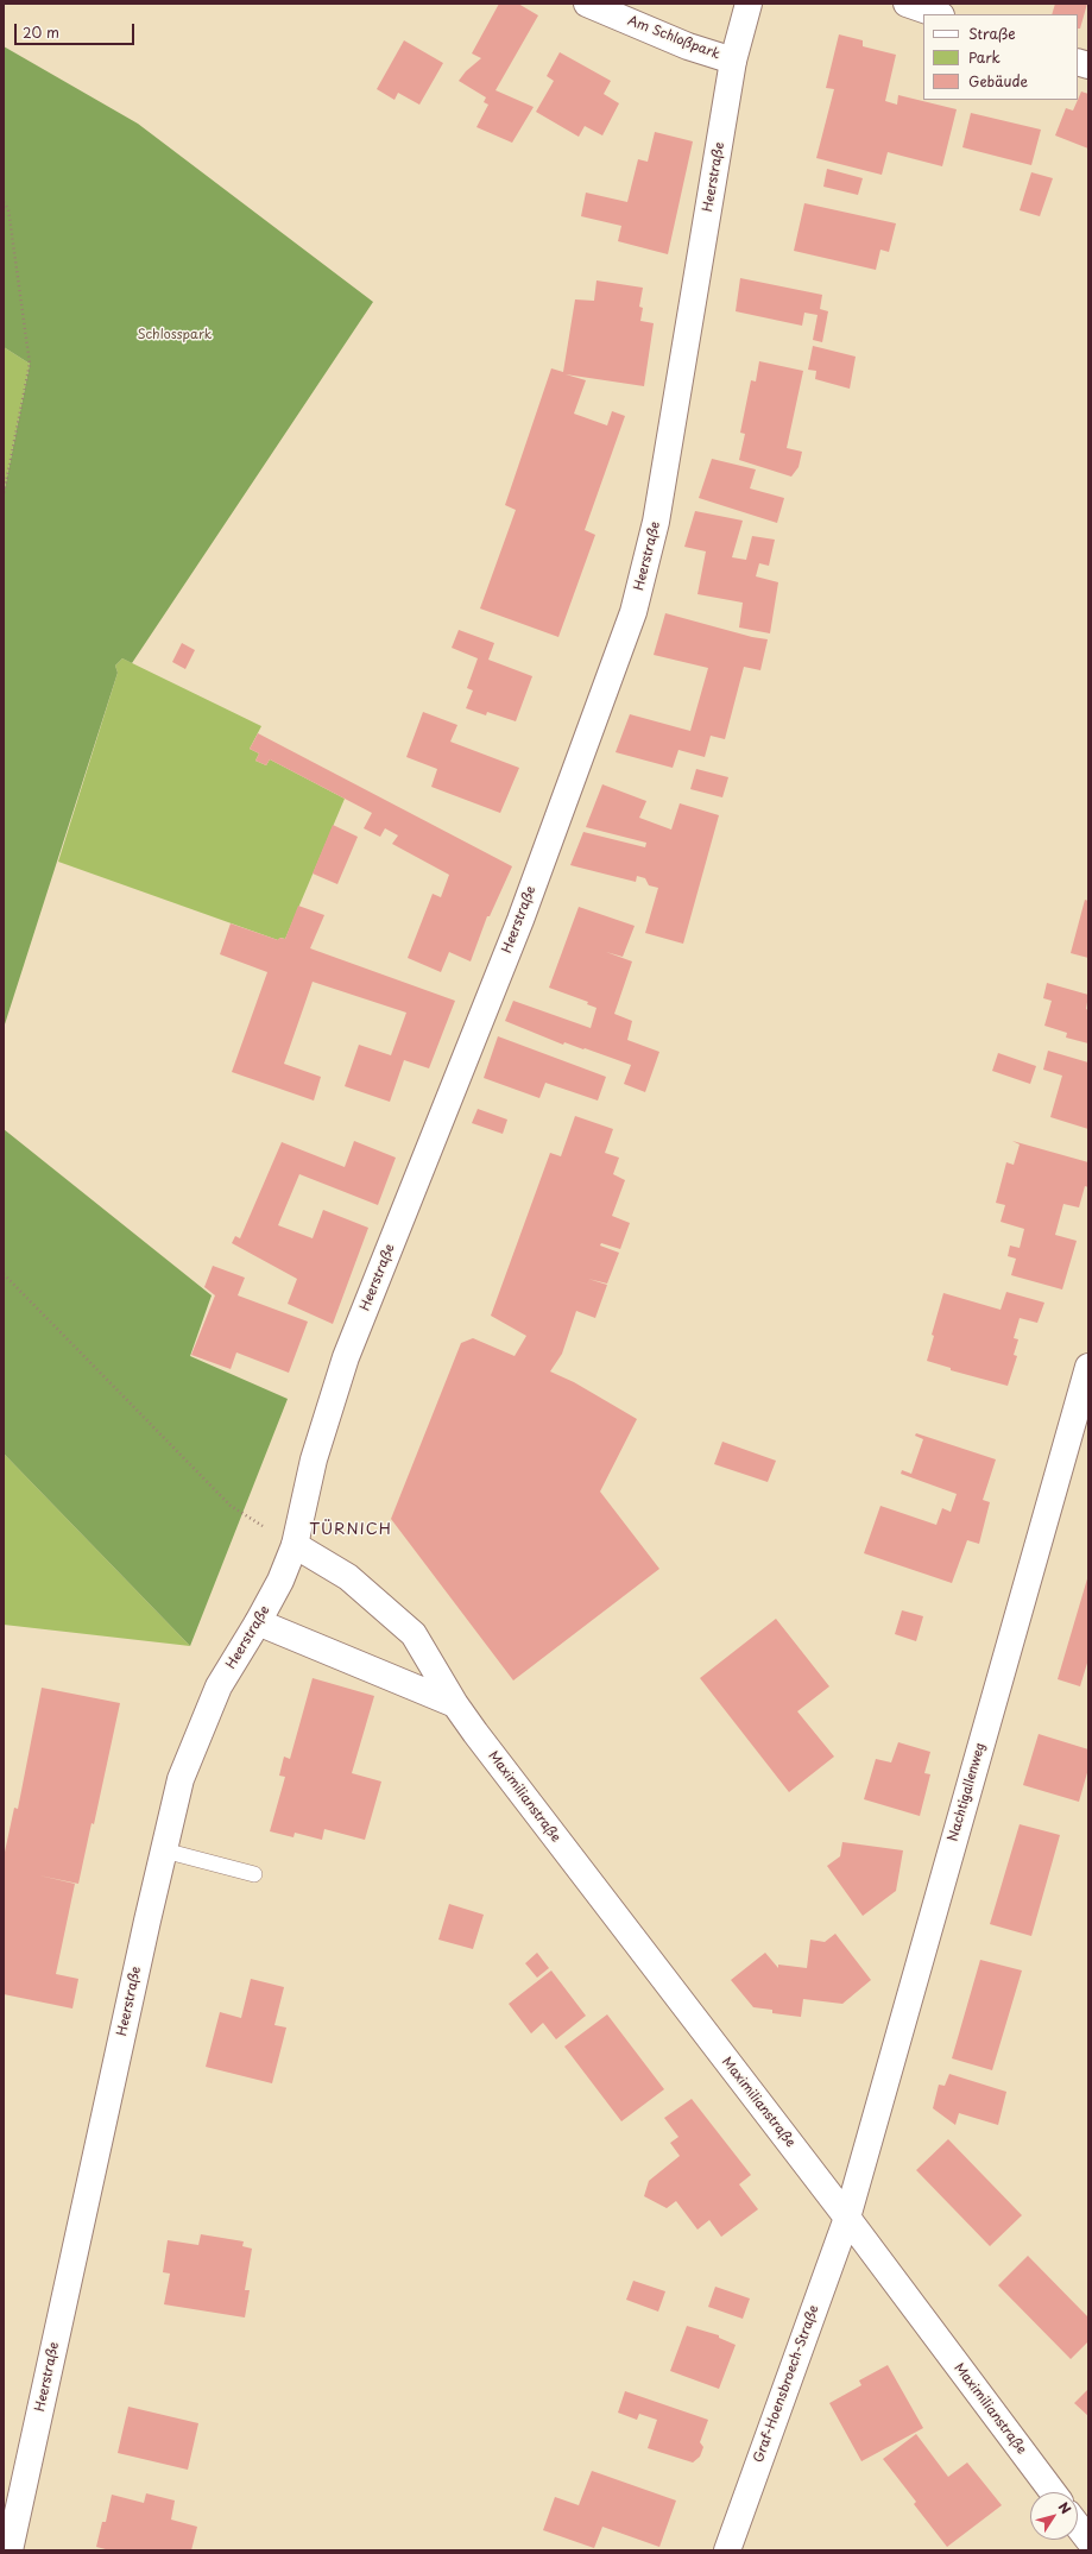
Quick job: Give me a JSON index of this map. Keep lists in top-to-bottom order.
{
  "streets": {
    "street": [
      "Am Schloßpark",
      "Heerstraße",
      "Nachtigallenweg",
      "Maximilianstraße",
      "Graf-Hoensbroech-Straße"
    ]
  },
  "crossings": [
    ["Am Schloßpark", "Heerstraße"],
    ["Heerstraße", "Maximilianstraße"],
    ["Nachtigallenweg", "Maximilianstraße"],
    ["Nachtigallenweg", "Graf-Hoensbroech-Straße"],
    ["Maximilianstraße", "Graf-Hoensbroech-Straße"]
  ],
  "districts": ["TÜRNICH"],
  "parks": ["Schlosspark"],
  "legend": ["Straße", "Park", "Gebäude"],
  "scale_bar": "20 m",
  "north": "top right"
}
